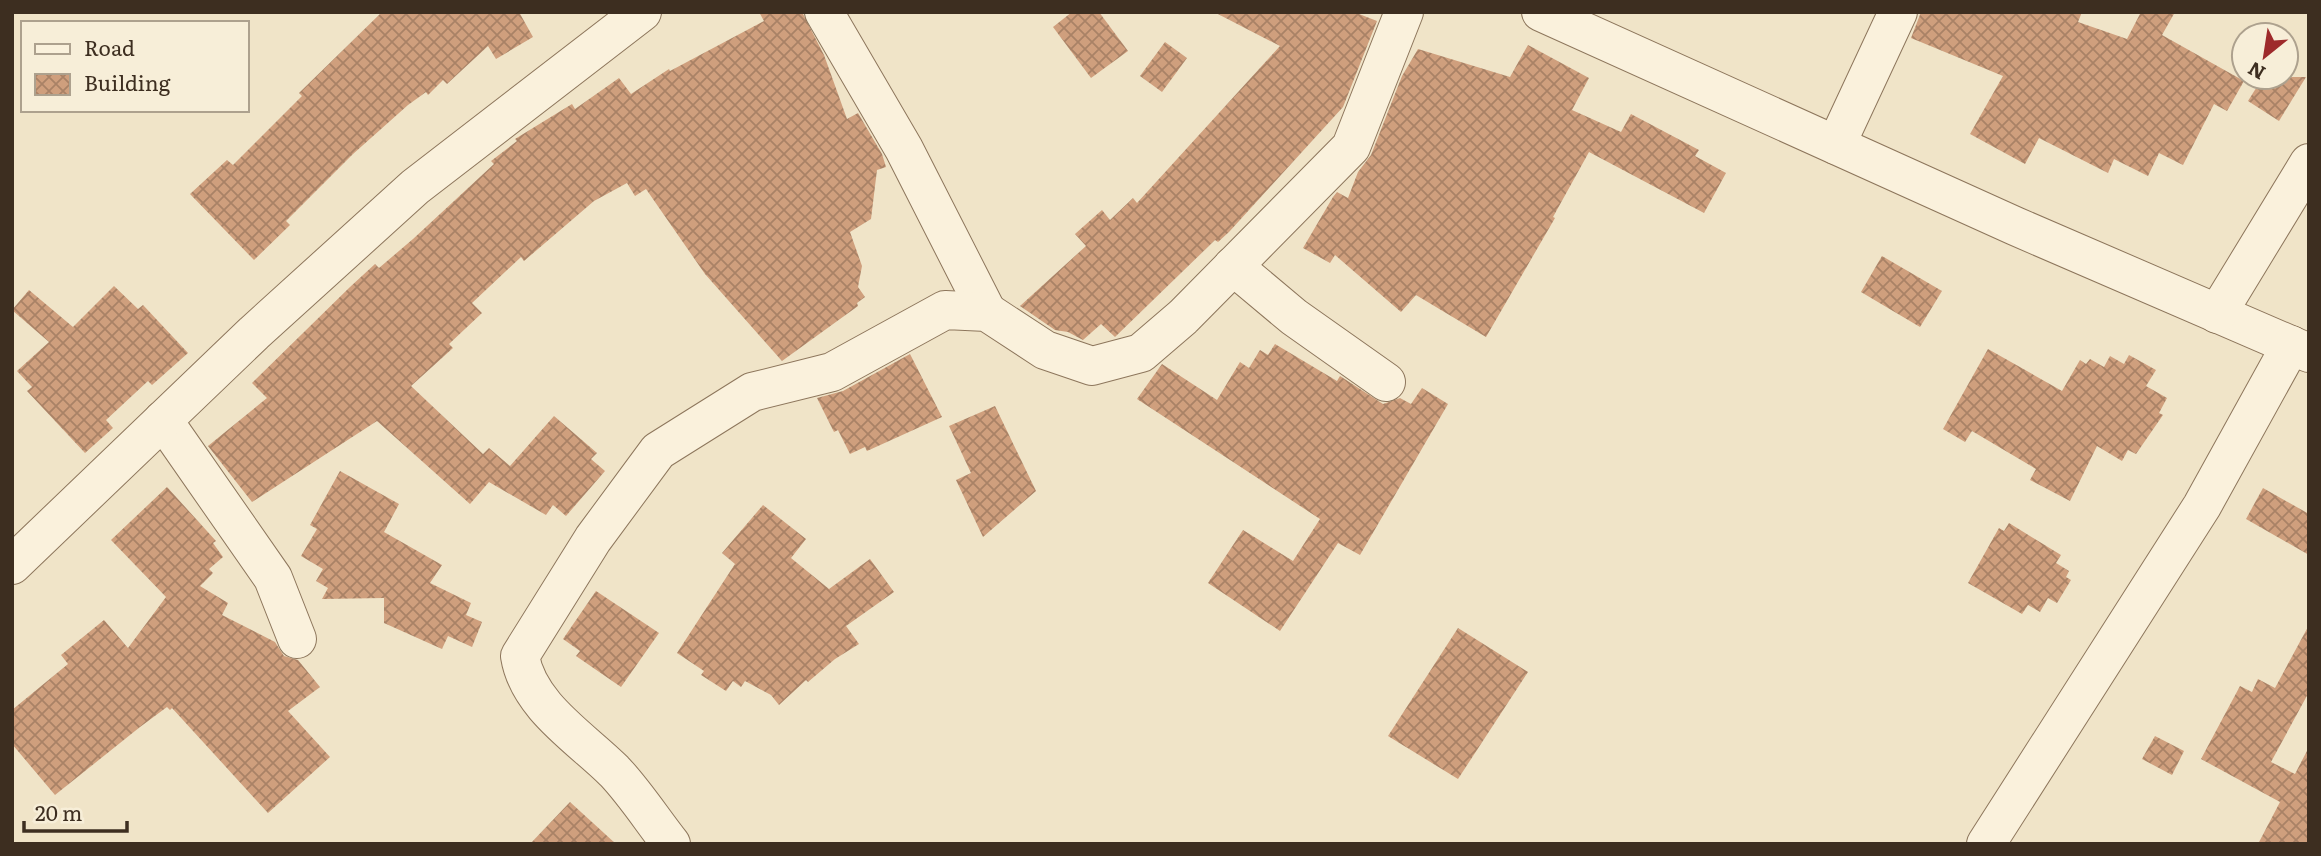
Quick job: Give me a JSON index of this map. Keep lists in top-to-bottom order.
{
  "legend": ["Road", "Building"],
  "scale_bar": "20 m",
  "north": "bottom left"
}
